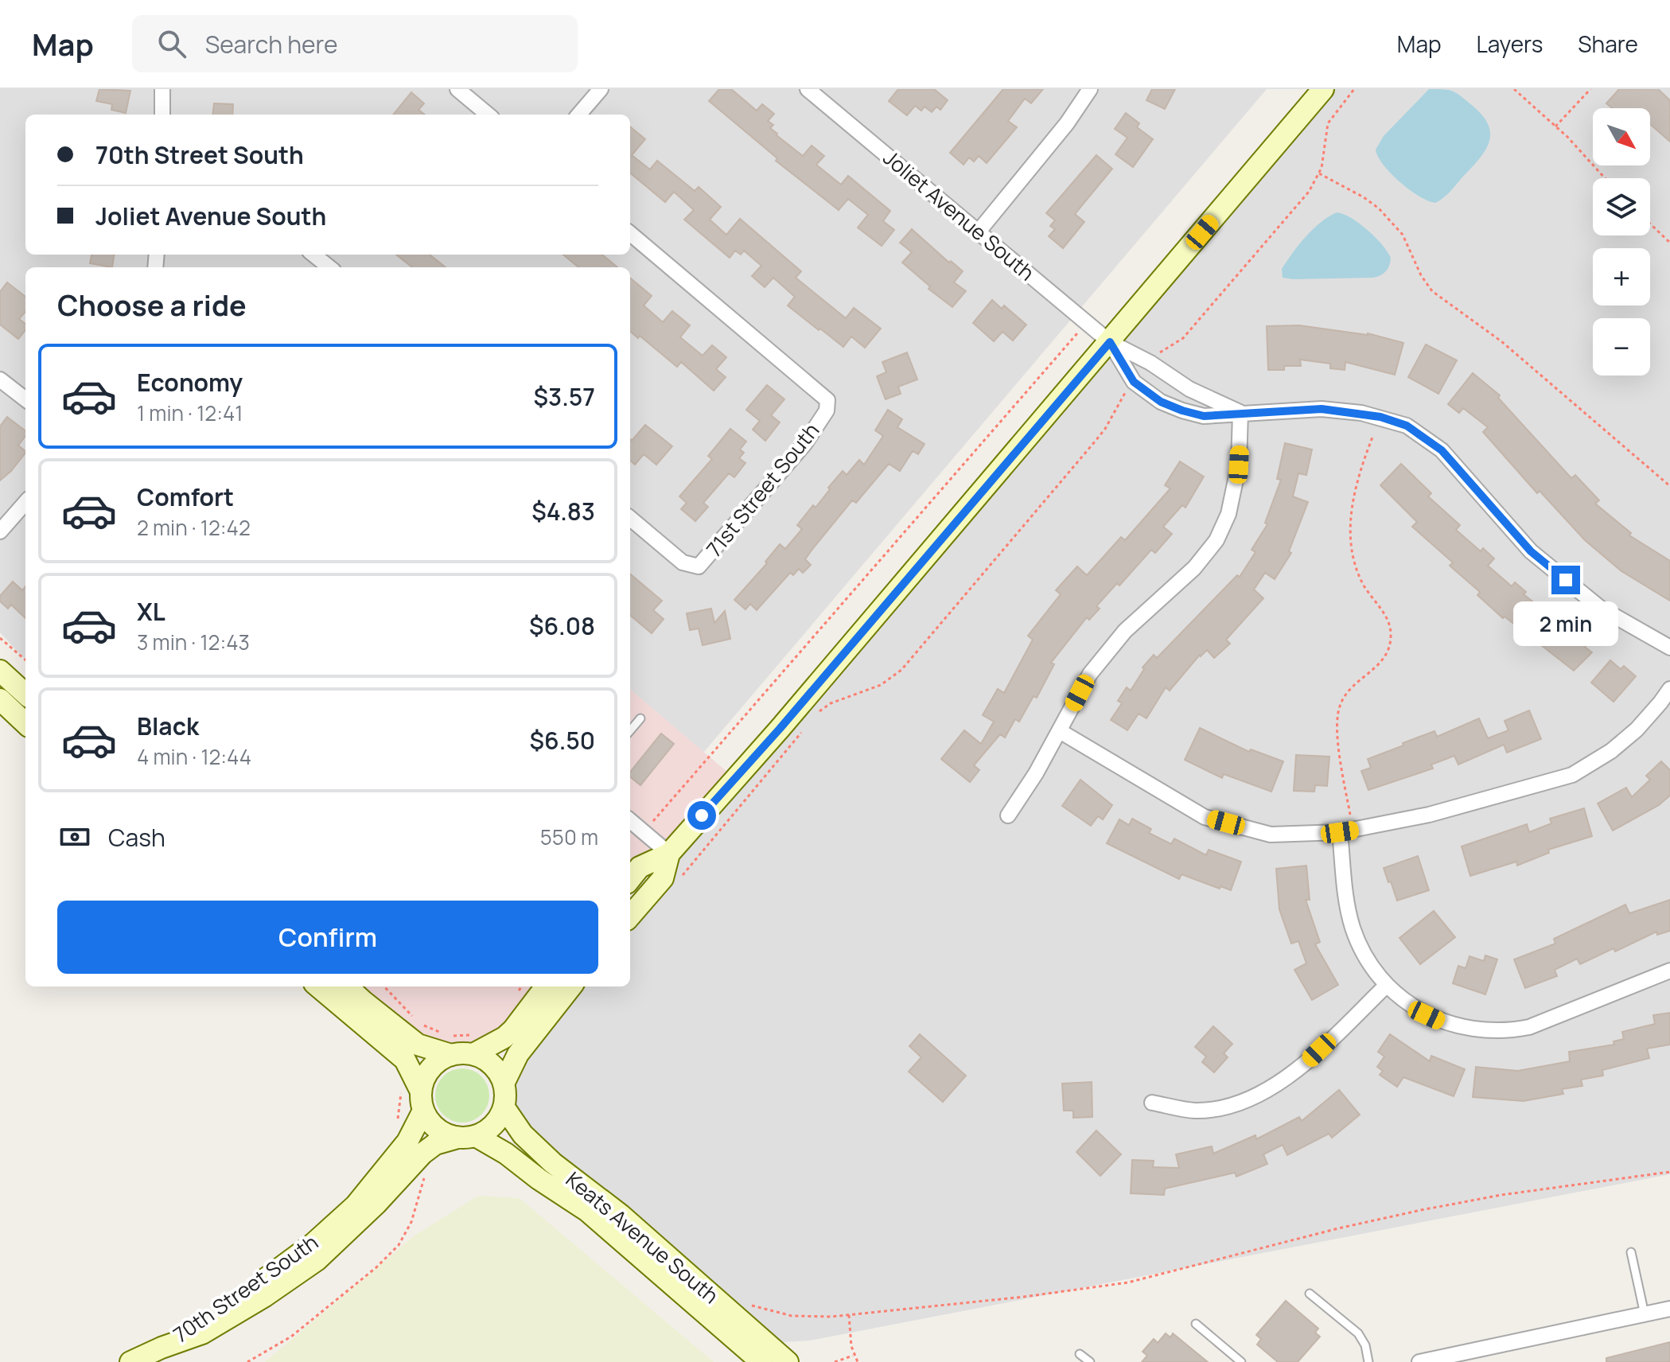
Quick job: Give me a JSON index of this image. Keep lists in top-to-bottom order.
{
  "streets": {
    "main road": ["Keats Avenue South", "70th Street South"],
    "street": ["Joliet Avenue South", "71st Street South"]
  },
  "crossings": [
    ["Keats Avenue South", "70th Street South"]
  ],
  "north": "bottom right",
  "page": {
    "header": "Map",
    "search": "Search here",
    "nav": ["Map", "Layers", "Share"],
    "map_buttons": ["+", "−"],
    "banner": ["70th Street South", "Joliet Avenue South"],
    "heading": "Choose a ride",
    "list": [
      {
        "name": "Economy",
        "note": "1 min · 12:41",
        "value": "$3.57"
      },
      {
        "name": "Comfort",
        "note": "2 min · 12:42",
        "value": "$4.83"
      },
      {
        "name": "XL",
        "note": "3 min · 12:43",
        "value": "$6.08"
      },
      {
        "name": "Black",
        "note": "4 min · 12:44",
        "value": "$6.50"
      }
    ],
    "bubble": "2 min",
    "pay": ["Cash", "550 m"],
    "buttons": "Confirm"
  }
}
